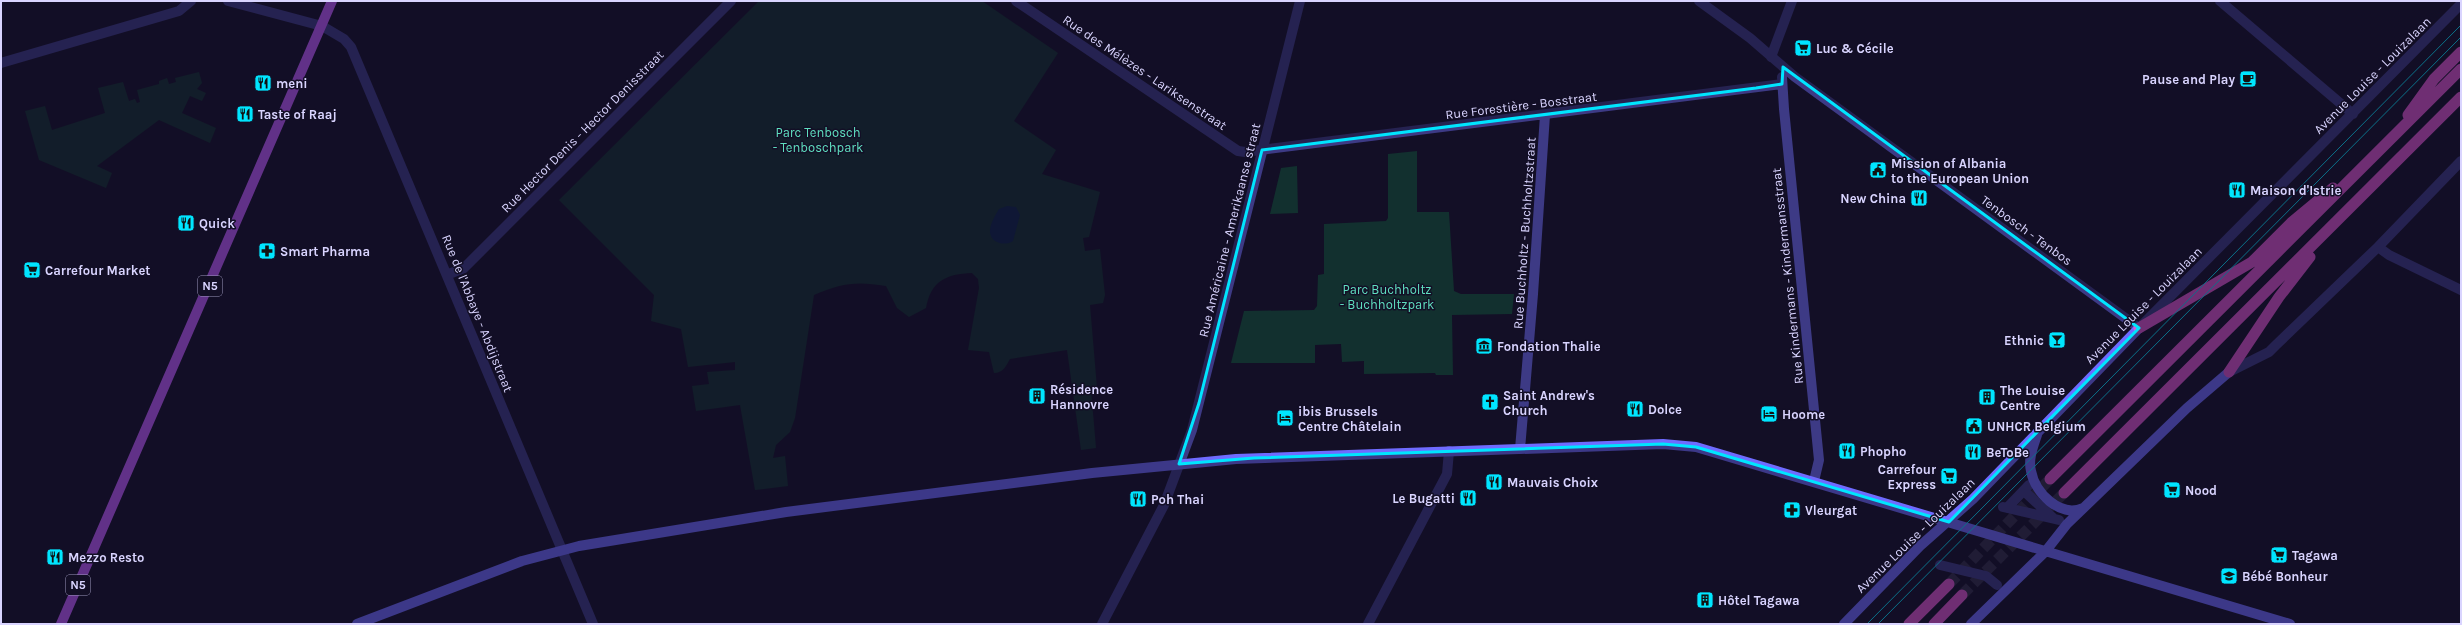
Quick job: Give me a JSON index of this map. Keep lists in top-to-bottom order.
{
  "streets": {
    "main road": ["Avenue Louise - Louizalaan", "N5"],
    "street": [
      "Rue des Mélèzes - Lariksenstraat",
      "Rue Forestière - Bosstraat",
      "Rue Hector Denis - Hector Denisstraat",
      "Rue Américaine - Amerikaanse straat",
      "Tenbosch - Tenbos",
      "Rue Buchholtz - Buchholtzstraat",
      "Rue Kindermans - Kindermansstraat",
      "Rue de l'Abbaye - Abdijstraat"
    ]
  },
  "crossings": [
    ["Rue des Mélèzes - Lariksenstraat", "Rue Forestière - Bosstraat"],
    ["Rue des Mélèzes - Lariksenstraat", "Rue Américaine - Amerikaanse straat"],
    ["Avenue Louise - Louizalaan", "Tenbosch - Tenbos"],
    ["Rue Forestière - Bosstraat", "Rue Américaine - Amerikaanse straat"],
    ["Rue Forestière - Bosstraat", "Rue Buchholtz - Buchholtzstraat"],
    ["Rue Forestière - Bosstraat", "Rue Kindermans - Kindermansstraat"],
    ["Rue Hector Denis - Hector Denisstraat", "Rue de l'Abbaye - Abdijstraat"],
    ["Tenbosch - Tenbos", "Rue Kindermans - Kindermansstraat"],
    ["N5", "Rue de l'Abbaye - Abdijstraat"]
  ],
  "parks": ["Parc Tenbosch - Tenboschpark", "Parc Buchholtz - Buchholtzpark"],
  "places": {
    "supermarket": [
      "Luc & Cécile",
      "Carrefour Market",
      "Carrefour Express",
      "Nood",
      "Tagawa"
    ],
    "cafe": ["Pause and Play"],
    "restaurant": [
      "meni",
      "Taste of Raaj",
      "Maison d'Istrie",
      "New China",
      "Quick",
      "Dolce",
      "Phopho",
      "BeToBe",
      "Mauvais Choix",
      "Le Bugatti",
      "Poh Thai",
      "Mezzo Resto"
    ],
    "public building": ["Mission of Albania to the European Union", "UNHCR Belgium"],
    "pharmacy": ["Smart Pharma", "Vleurgat"],
    "bar": ["Ethnic"],
    "museum": ["Fondation Thalie"],
    "building": ["Résidence Hannovre", "The Louise Centre", "Hôtel Tagawa"],
    "church": ["Saint Andrew's Church"],
    "hotel": ["Hoome", "ibis Brussels Centre Châtelain"],
    "school or university": ["Bébé Bonheur"]
  }
}
